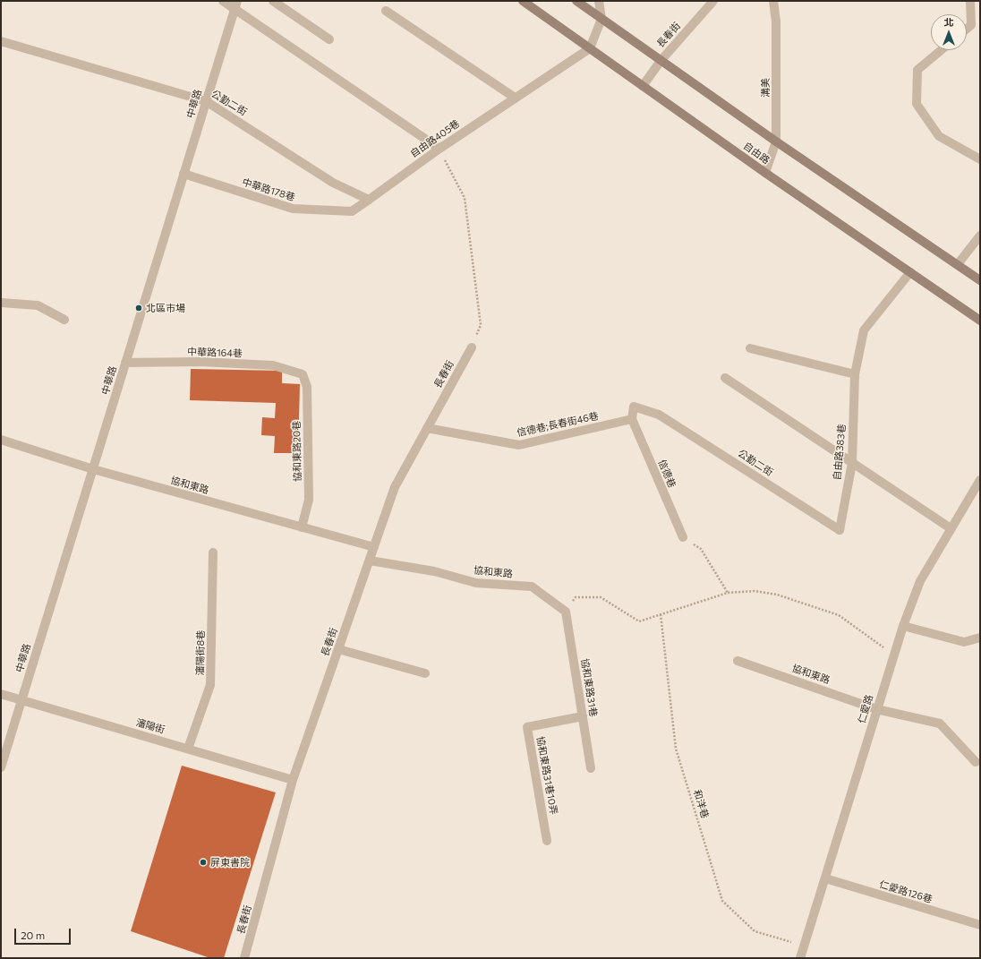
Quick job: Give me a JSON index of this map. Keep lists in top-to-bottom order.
{
  "streets": {
    "street": [
      "長春街",
      "溝美",
      "公勤二街",
      "中華路",
      "自由路405巷",
      "自由路",
      "中華路178巷",
      "中華路164巷",
      "信德巷;長春街46巷",
      "協和東路20巷",
      "自由路383巷",
      "信德巷",
      "協和東路",
      "瀋陽街8巷",
      "協和東路31巷",
      "仁愛路",
      "瀋陽街",
      "協和東路31巷10弄",
      "仁愛路126巷"
    ],
    "path": ["和洋巷"]
  },
  "crossings": [
    ["長春街", "自由路"],
    ["長春街", "信德巷;長春街46巷"],
    ["長春街", "協和東路"],
    ["長春街", "瀋陽街"],
    ["溝美", "自由路"],
    ["公勤二街", "中華路"],
    ["公勤二街", "自由路405巷"],
    ["公勤二街", "中華路178巷"],
    ["公勤二街", "信德巷;長春街46巷"],
    ["公勤二街", "自由路383巷"],
    ["公勤二街", "信德巷"],
    ["中華路", "中華路178巷"],
    ["中華路", "中華路164巷"],
    ["中華路", "協和東路"],
    ["中華路", "瀋陽街"],
    ["自由路405巷", "自由路"],
    ["自由路405巷", "中華路178巷"],
    ["自由路", "自由路383巷"],
    ["中華路164巷", "協和東路20巷"],
    ["信德巷;長春街46巷", "信德巷"],
    ["協和東路20巷", "協和東路"],
    ["協和東路", "協和東路31巷"],
    ["協和東路", "仁愛路"],
    ["瀋陽街8巷", "瀋陽街"],
    ["協和東路31巷", "協和東路31巷10弄"],
    ["仁愛路", "和洋巷"],
    ["仁愛路", "仁愛路126巷"]
  ],
  "places": ["北區市場", "屏東書院"],
  "scale_bar": "20 m",
  "north": "top"
}
